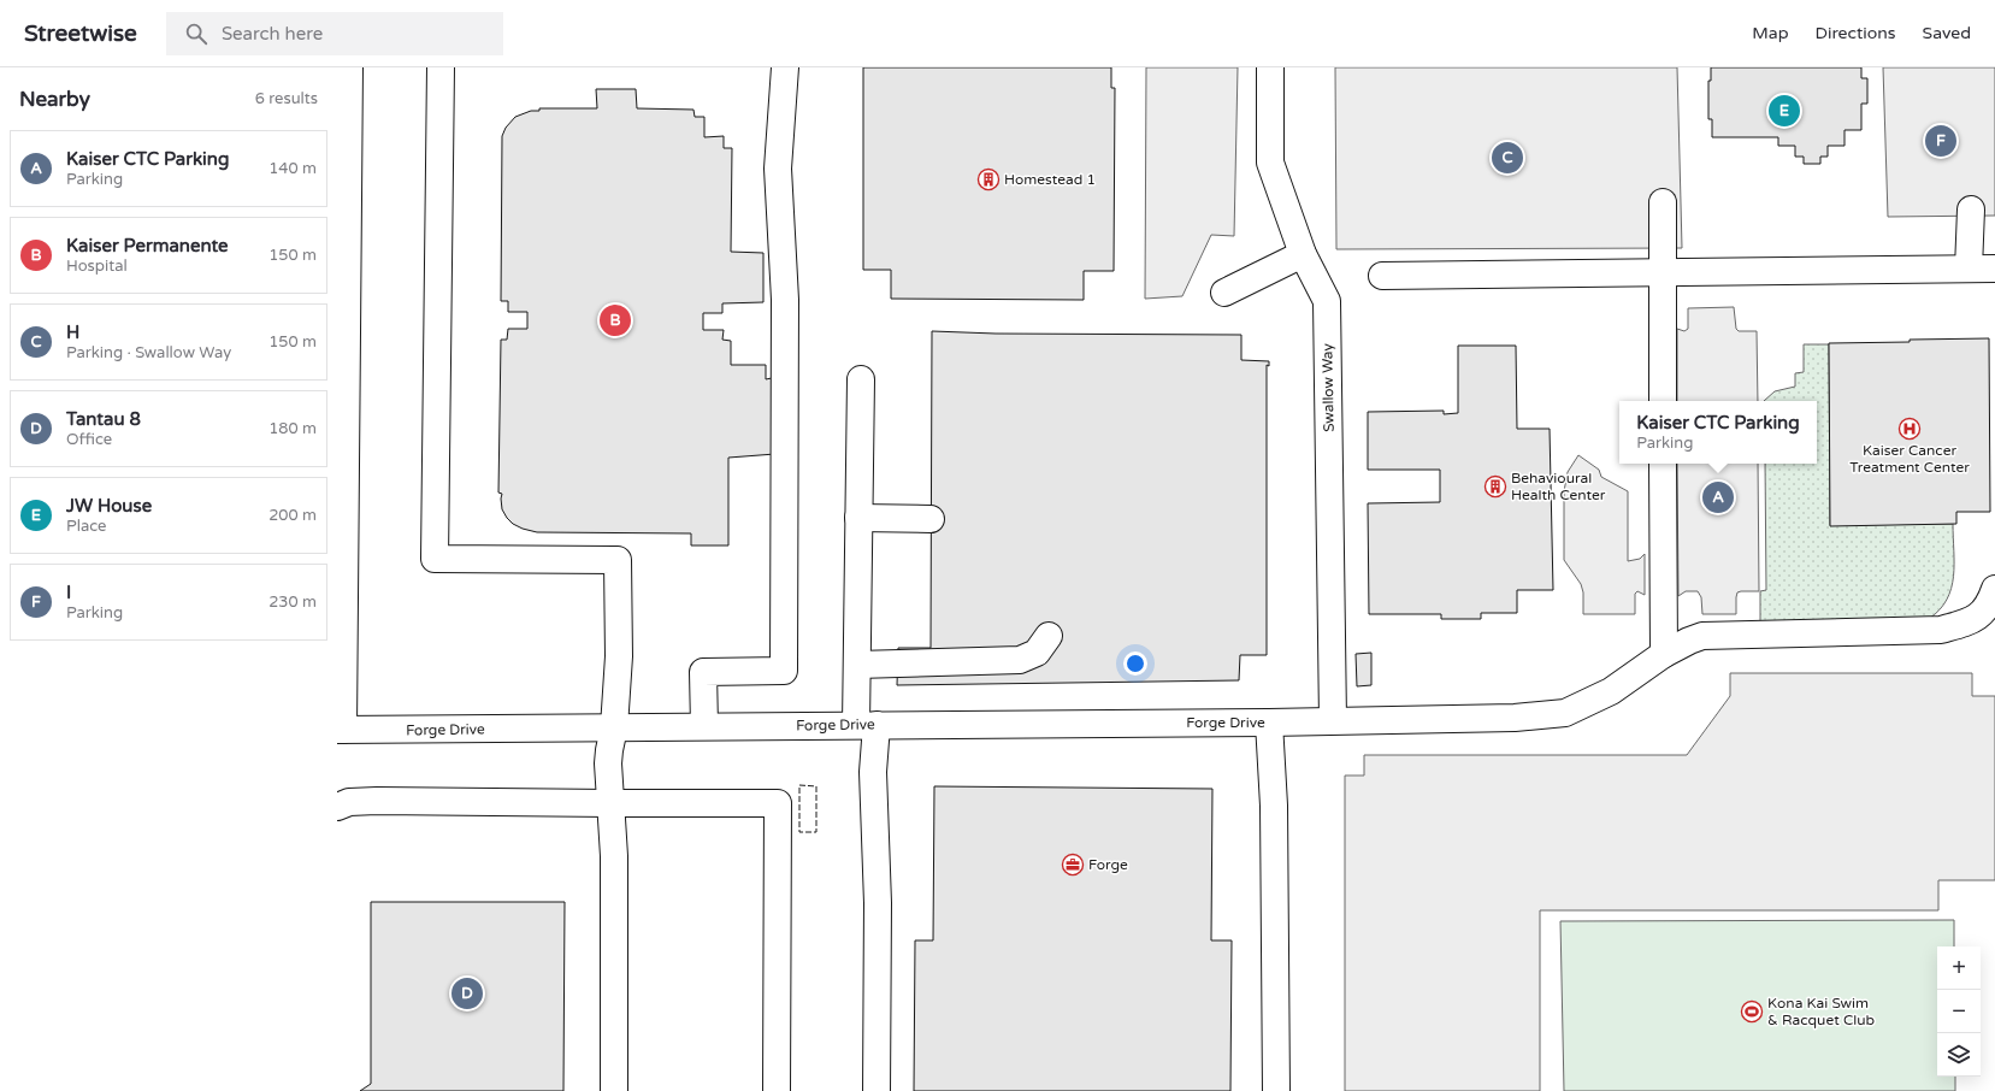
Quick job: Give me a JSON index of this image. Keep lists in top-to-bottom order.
{
  "streets": {
    "street": ["Swallow Way", "Forge Drive"]
  },
  "crossings": [
    ["Swallow Way", "Forge Drive"]
  ],
  "places": {
    "building": ["Homestead 1", "Behavioural Health Center"],
    "hospital": ["Kaiser Cancer Treatment Center"],
    "office": ["Forge"],
    "sports": ["Kona Kai Swim & Racquet Club"]
  },
  "page": {
    "header": "Streetwise",
    "search": "Search here",
    "nav": ["Map", "Directions", "Saved"],
    "heading": ["Nearby", "6 results"],
    "pins": [
      "E",
      "F",
      "C",
      "B",
      "A",
      "D"
    ],
    "list": [
      {
        "mark": "A",
        "name": "Kaiser CTC Parking",
        "note": "Parking",
        "value": "140 m"
      },
      {
        "mark": "B",
        "name": "Kaiser Permanente",
        "note": "Hospital",
        "value": "150 m"
      },
      {
        "mark": "C",
        "name": "H",
        "note": "Parking · Swallow Way",
        "value": "150 m"
      },
      {
        "mark": "D",
        "name": "Tantau 8",
        "note": "Office",
        "value": "180 m"
      },
      {
        "mark": "E",
        "name": "JW House",
        "note": "Place",
        "value": "200 m"
      },
      {
        "mark": "F",
        "name": "I",
        "note": "Parking",
        "value": "230 m"
      }
    ],
    "popup": ["Kaiser CTC Parking", "Parking"],
    "map_buttons": ["+", "−"]
  }
}
